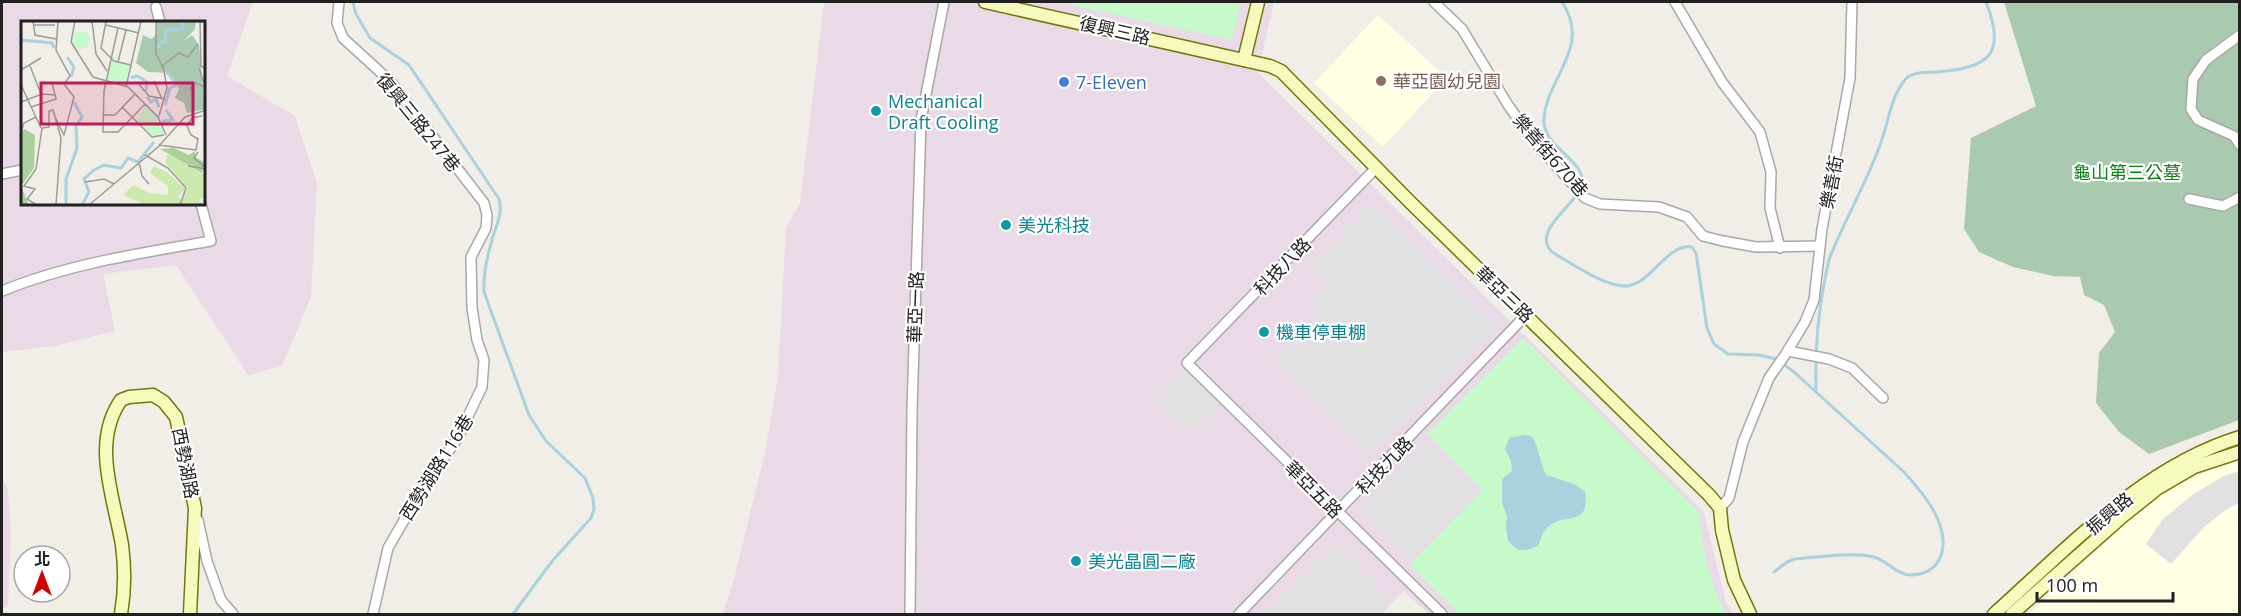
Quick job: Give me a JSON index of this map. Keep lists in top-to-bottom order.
{
  "streets": {
    "street": [
      "復興三路",
      "復興三路247巷",
      "樂善街670巷",
      "樂善街",
      "科技八路",
      "華亞三路",
      "華亞一路",
      "西勢湖路",
      "科技九路",
      "西勢湖路116巷",
      "華亞五路",
      "振興路"
    ]
  },
  "crossings": [
    ["復興三路", "華亞三路"],
    ["復興三路247巷", "西勢湖路116巷"],
    ["樂善街670巷", "樂善街"],
    ["樂善街", "華亞三路"],
    ["科技八路", "華亞三路"],
    ["科技八路", "華亞五路"],
    ["華亞三路", "科技九路"],
    ["科技九路", "華亞五路"]
  ],
  "parks": ["龜山第三公墓"],
  "places": [
    "華亞園幼兒園",
    "7-Eleven",
    "Mechanical Draft Cooling",
    "美光科技",
    "機車停車棚",
    "美光晶圓二廠"
  ],
  "scale_bar": "100 m",
  "north": "top"
}
